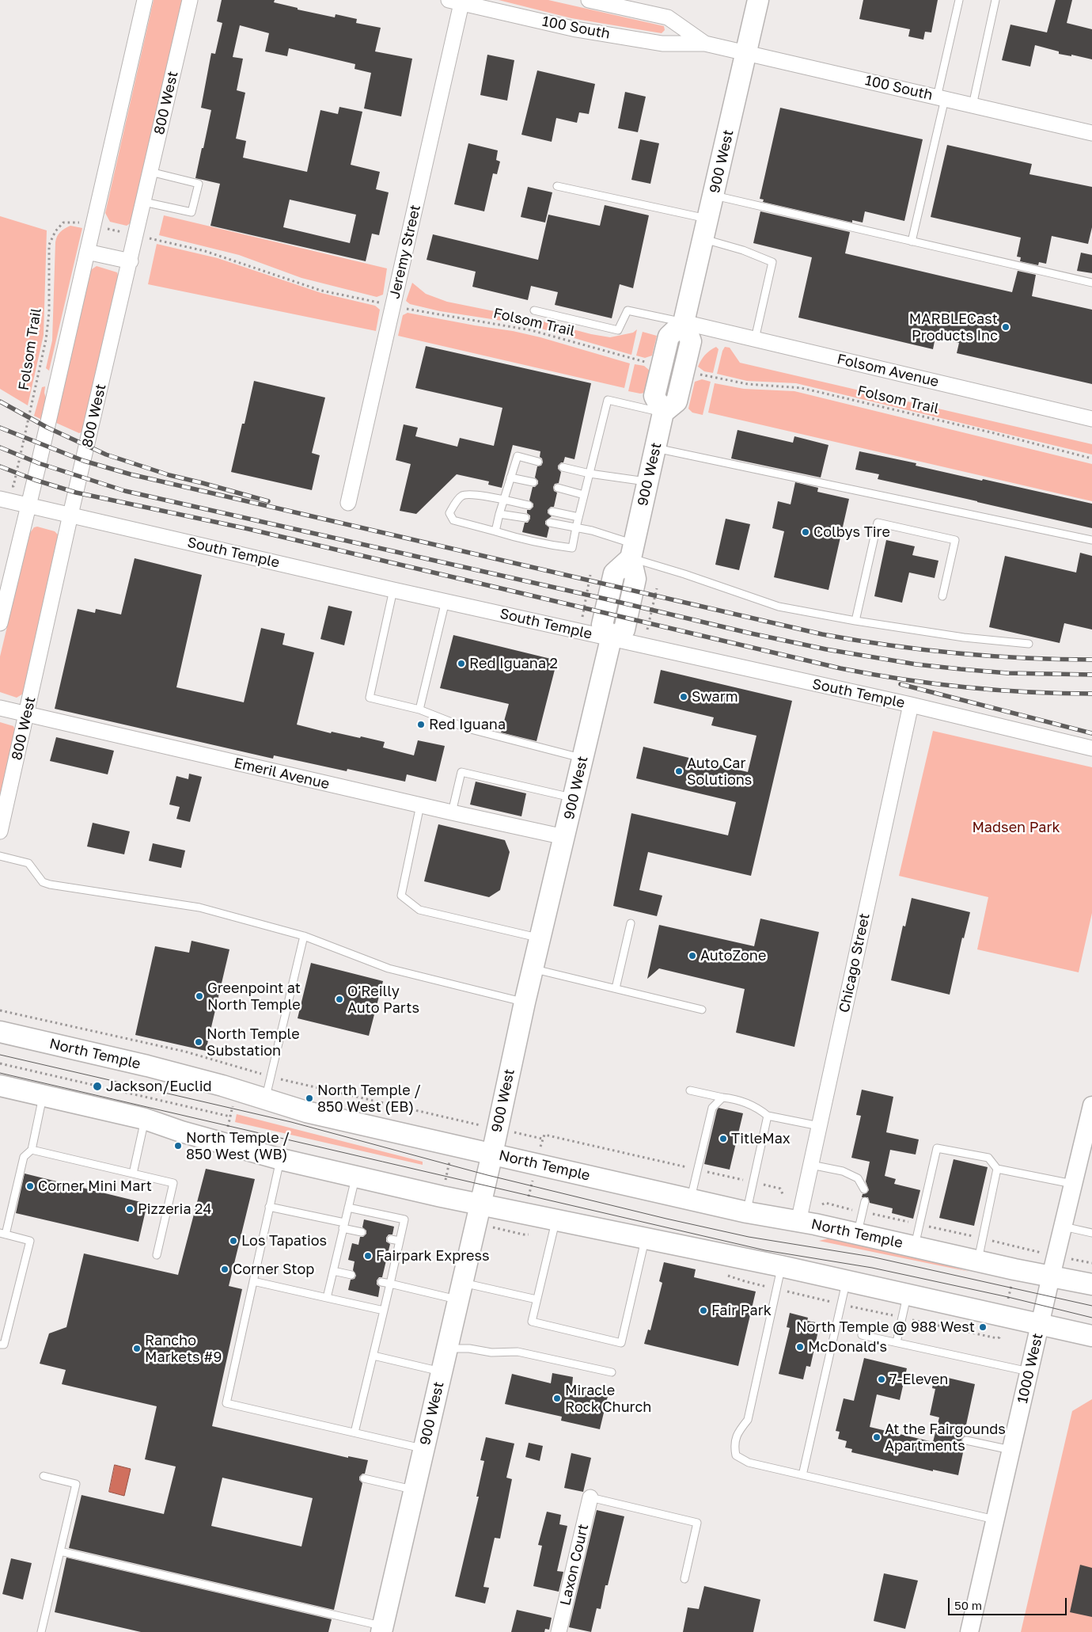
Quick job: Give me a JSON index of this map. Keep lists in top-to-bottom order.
{
  "streets": {
    "main road": ["900 West", "North Temple"],
    "street": [
      "100 South",
      "800 West",
      "Jeremy Street",
      "Folsom Avenue",
      "South Temple",
      "Emeril Avenue",
      "Chicago Street",
      "1000 West",
      "Laxon Court"
    ],
    "path": ["Folsom Trail"]
  },
  "crossings": [
    ["100 South", "900 West"],
    ["100 South", "Jeremy Street"],
    ["800 West", "South Temple"],
    ["800 West", "Emeril Avenue"],
    ["900 West", "Folsom Avenue"],
    ["900 West", "South Temple"],
    ["900 West", "Emeril Avenue"],
    ["900 West", "North Temple"],
    ["South Temple", "Chicago Street"],
    ["Chicago Street", "North Temple"],
    ["North Temple", "1000 West"]
  ],
  "parks": ["Madsen Park"],
  "places": [
    "MARBLECast Products Inc",
    "Colbys Tire",
    "Red Iguana 2",
    "Swarm",
    "Red Iguana",
    "Auto Car Solutions",
    "AutoZone",
    "Greenpoint at North Temple",
    "O'Reilly Auto Parts",
    "North Temple Substation",
    "Jackson/Euclid",
    "North Temple / 850 West (EB)",
    "TitleMax",
    "North Temple / 850 West (WB)",
    "Corner Mini Mart",
    "Pizzeria 24",
    "Los Tapatios",
    "Fairpark Express",
    "Corner Stop",
    "Fair Park",
    "North Temple @ 988 West",
    "McDonald's",
    "Rancho Markets #9",
    "7-Eleven",
    "Miracle Rock Church",
    "At the Fairgounds Apartments"
  ],
  "scale_bar": "50 m"
}
